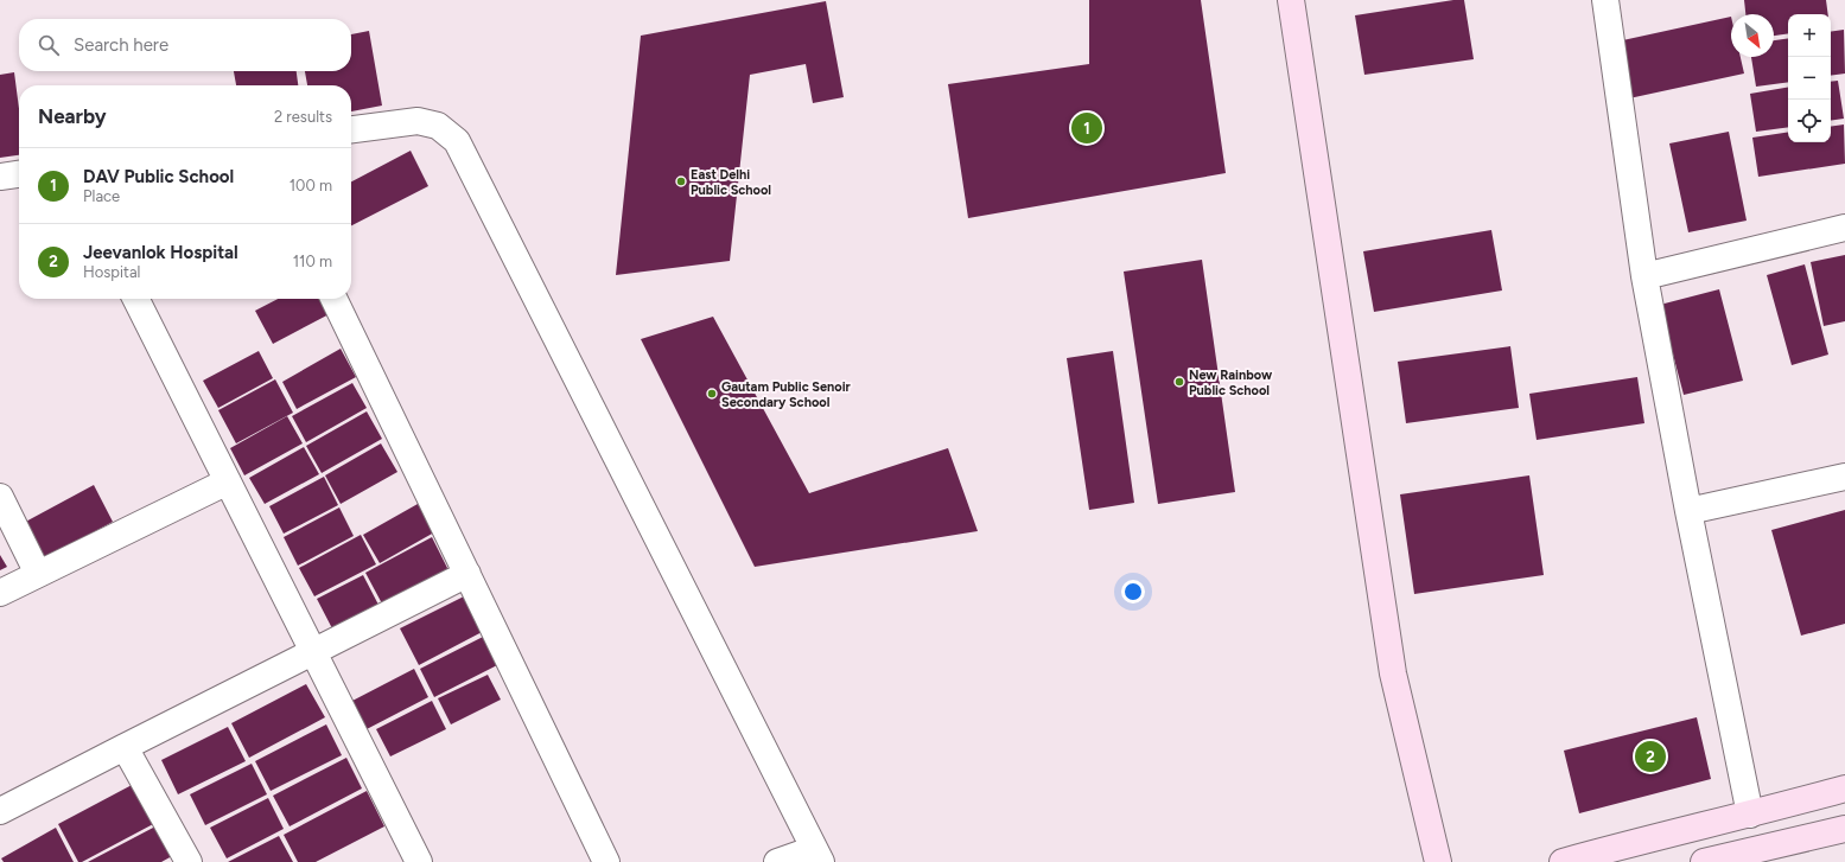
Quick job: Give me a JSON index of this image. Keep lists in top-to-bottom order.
{
  "places": ["East Delhi Public School", "New Rainbow Public School", "Gautam Public Senoir Secondary School"],
  "north": "bottom right",
  "page": {
    "map_buttons": ["+", "−"],
    "search": "Search here",
    "heading": ["Nearby", "2 results"],
    "pins": ["1", "2"],
    "list": [
      {
        "mark": "1",
        "name": "DAV Public School",
        "note": "Place",
        "value": "100 m"
      },
      {
        "mark": "2",
        "name": "Jeevanlok Hospital",
        "note": "Hospital",
        "value": "110 m"
      }
    ]
  }
}
